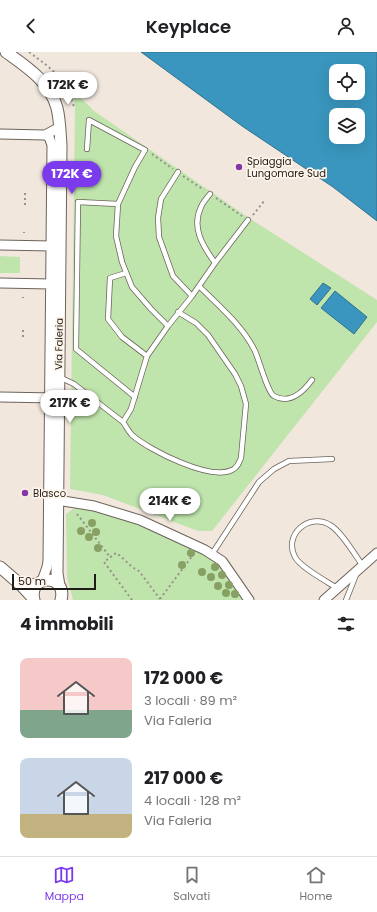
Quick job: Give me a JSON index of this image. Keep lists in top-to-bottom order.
{
  "streets": {
    "street": ["Via Faleria"]
  },
  "places": ["Spiaggia Lungomare Sud", "Blasco"],
  "scale_bar": "50 m",
  "page": {
    "header": "Keyplace",
    "price": [
      "172K €",
      "172K €",
      "217K €",
      "214K €"
    ],
    "scale": "50 m",
    "heading": "4 immobili",
    "list": [
      {
        "name": "172 000 €",
        "note": "3 locali · 89 m² · Via Faleria"
      },
      {
        "name": "217 000 €",
        "note": "4 locali · 128 m² · Via Faleria"
      }
    ],
    "tabs": ["Mappa", "Salvati", "Home"]
  }
}
